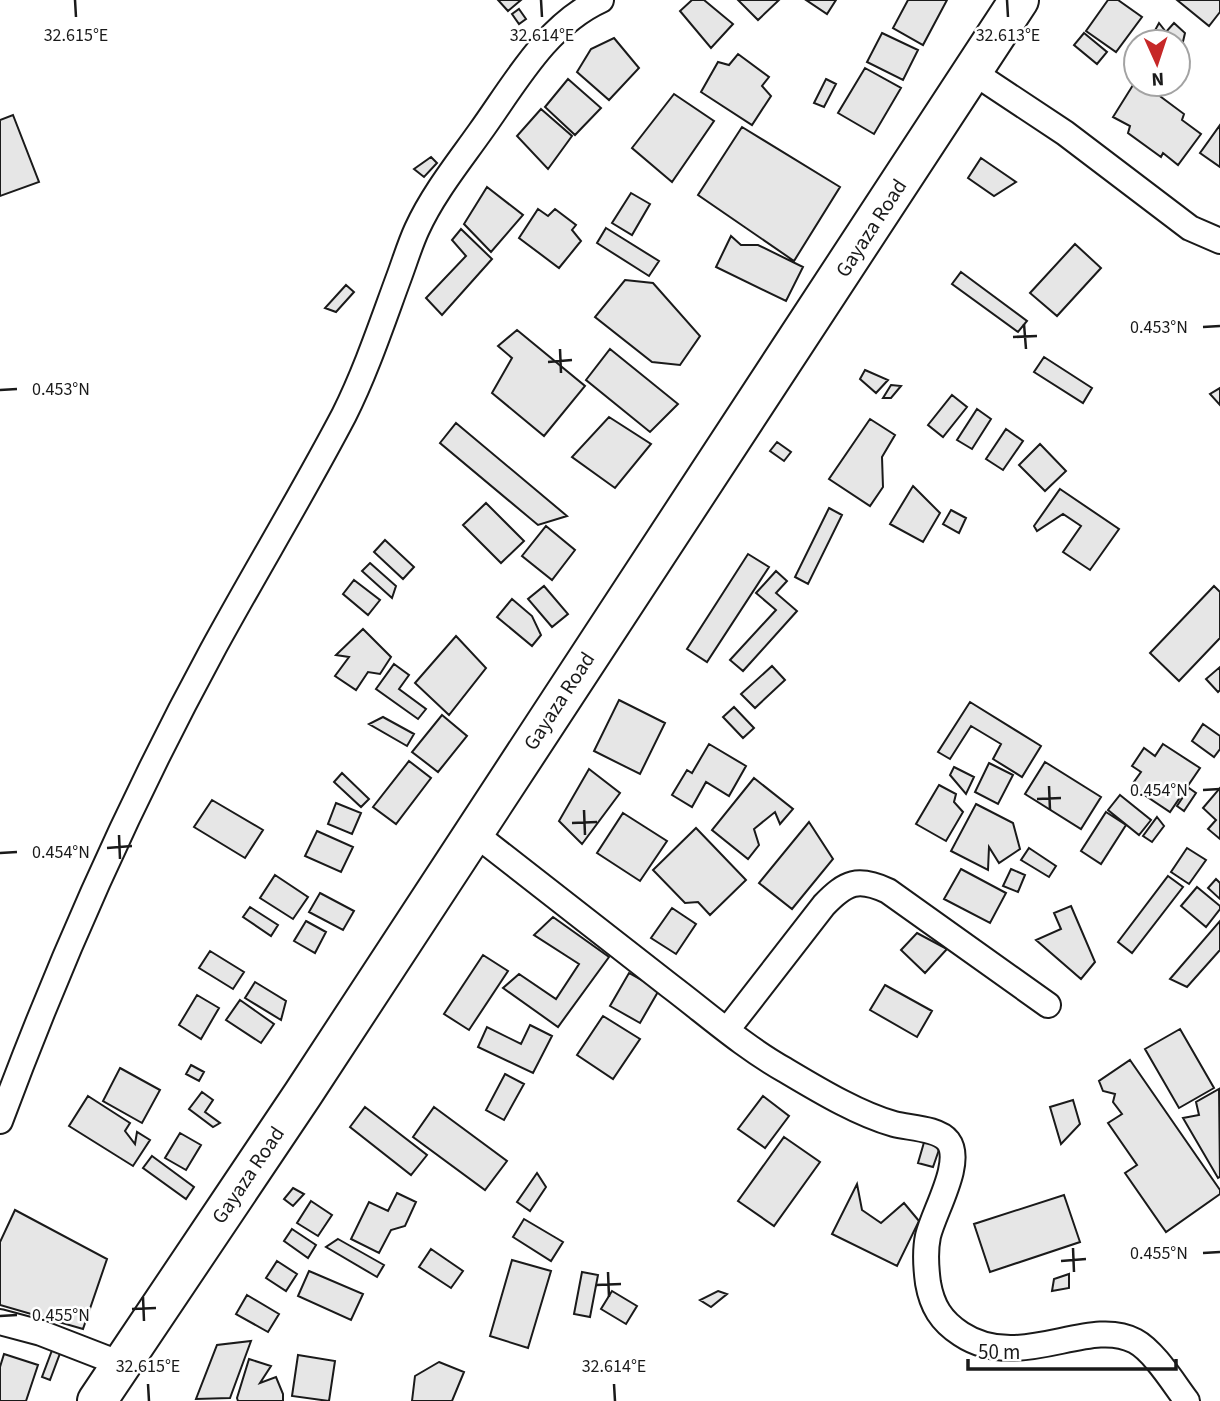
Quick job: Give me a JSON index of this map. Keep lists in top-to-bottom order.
{
  "streets": {
    "main road": ["Gayaza Road"]
  },
  "scale_bar": "50 m",
  "north": "bottom",
  "coordinates": [
    "32.615°E",
    "32.614°E",
    "32.613°E",
    "0.453°N",
    "0.454°N",
    "0.455°N"
  ]
}
